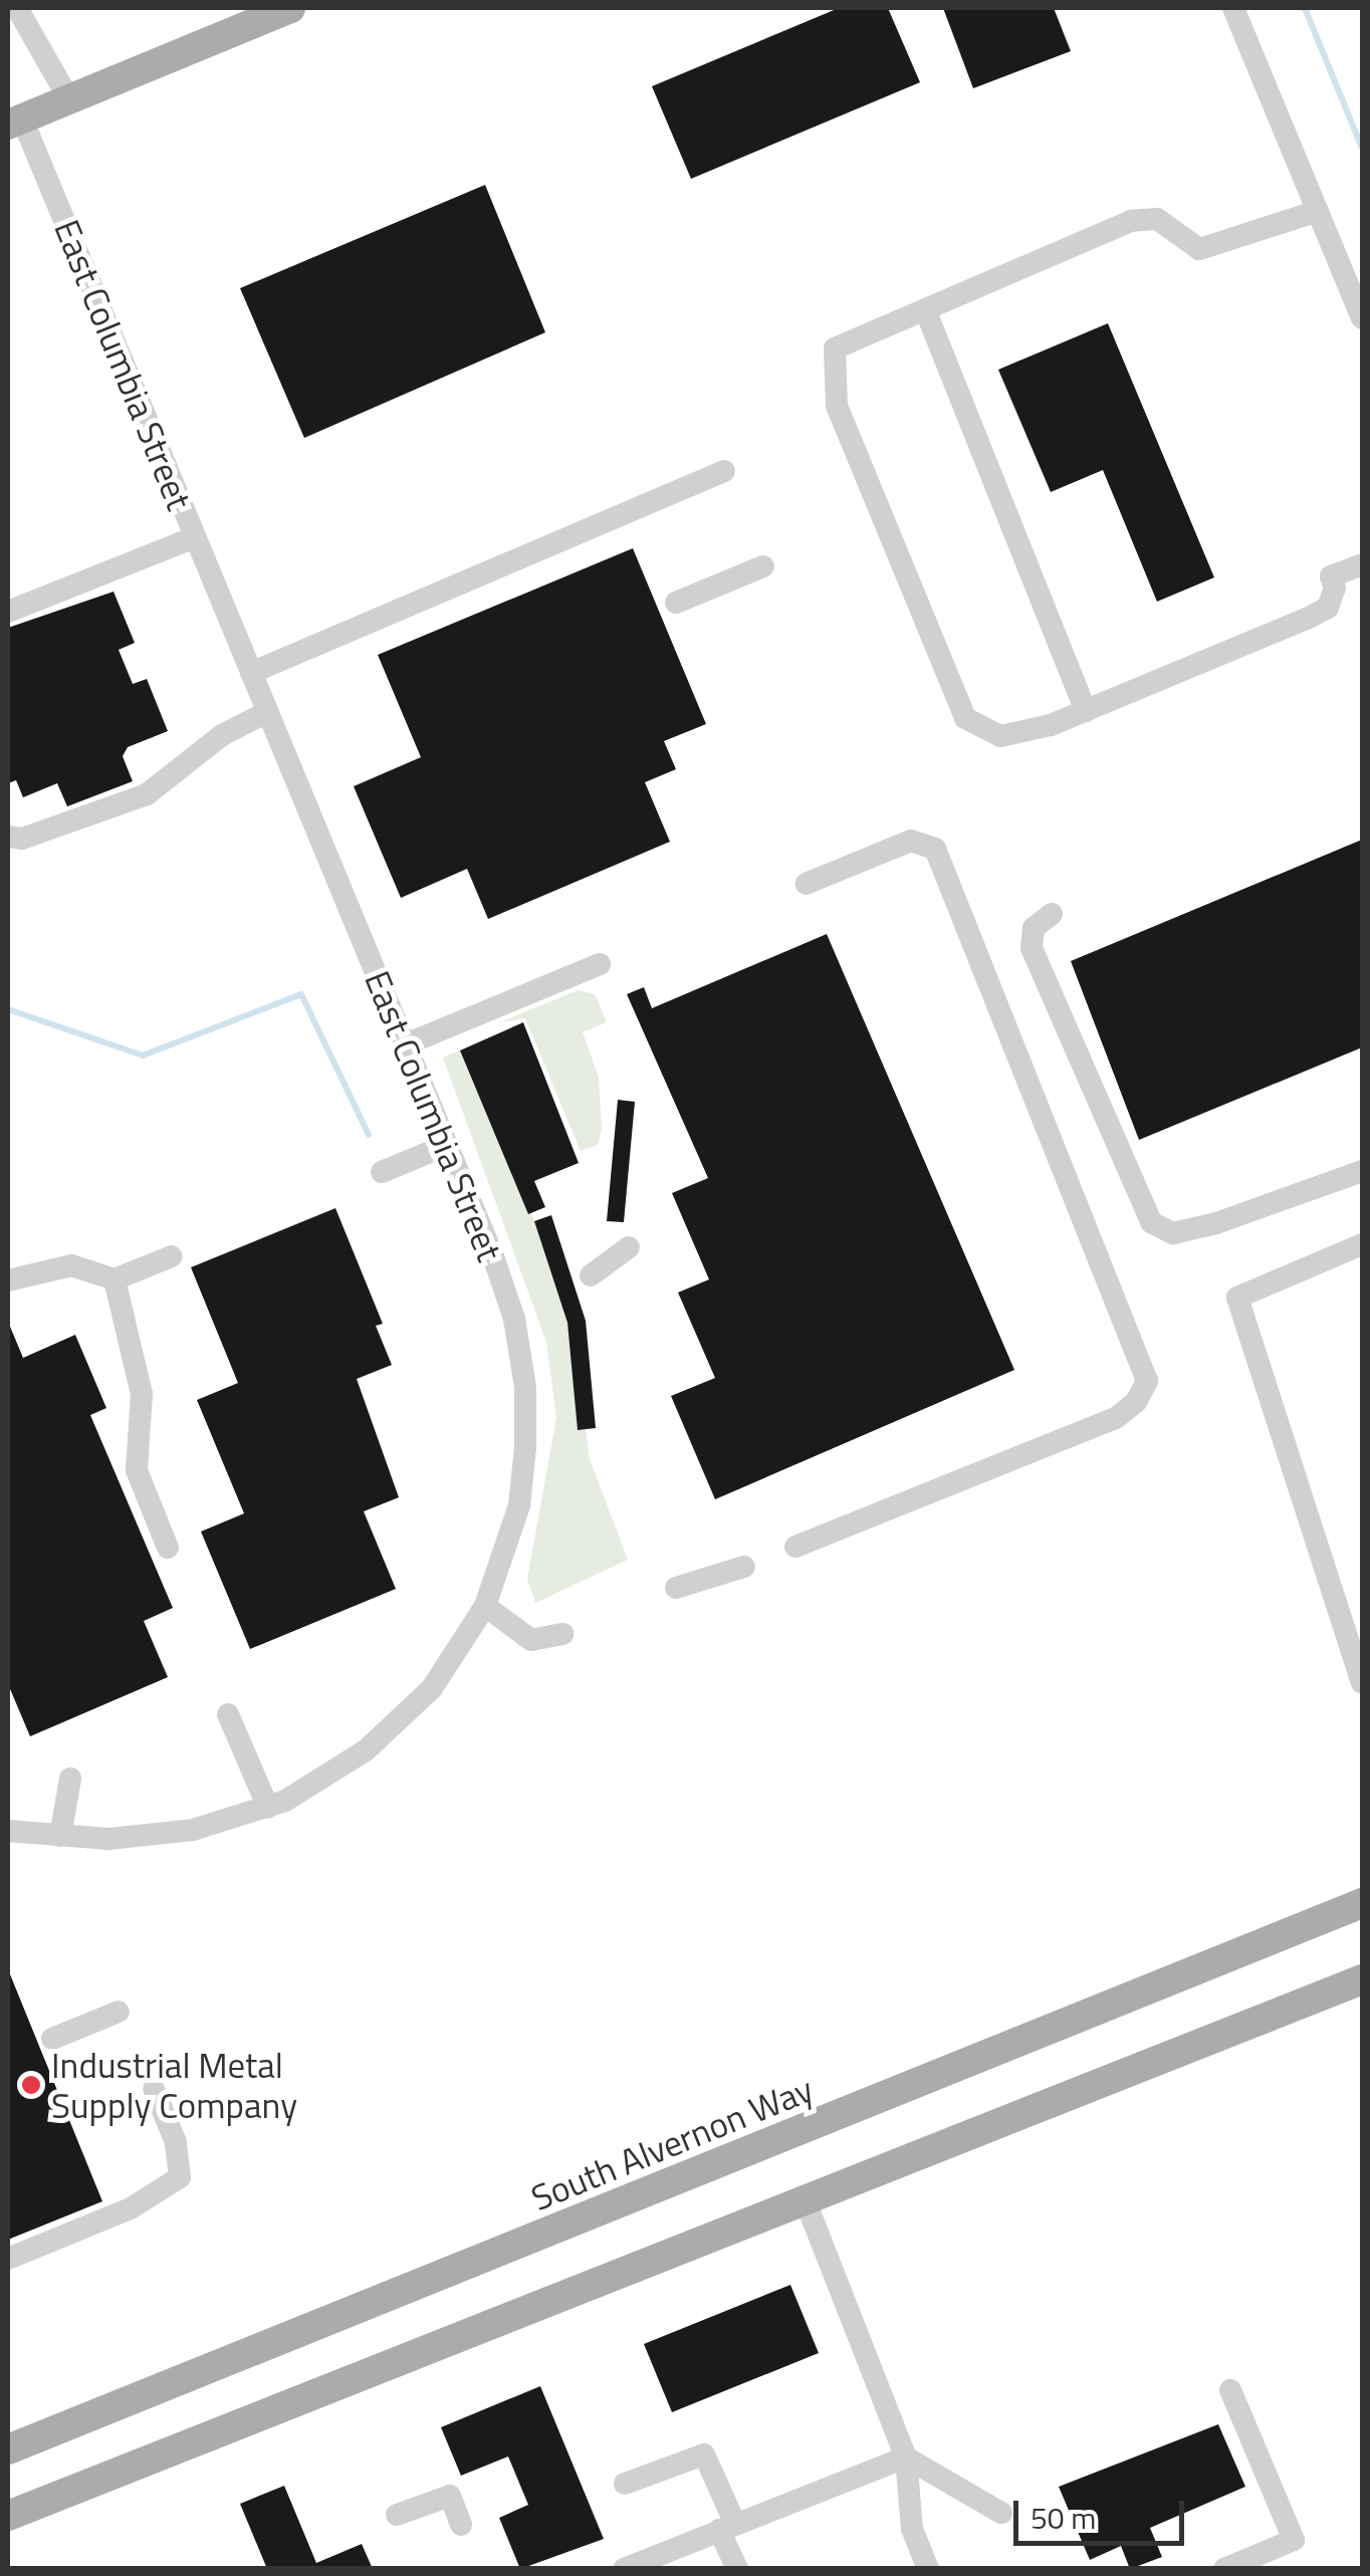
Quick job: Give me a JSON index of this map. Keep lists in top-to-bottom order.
{
  "streets": {
    "main road": ["South Alvernon Way"],
    "street": ["East Columbia Street"]
  },
  "places": ["Industrial Metal Supply Company"],
  "scale_bar": "50 m"
}
